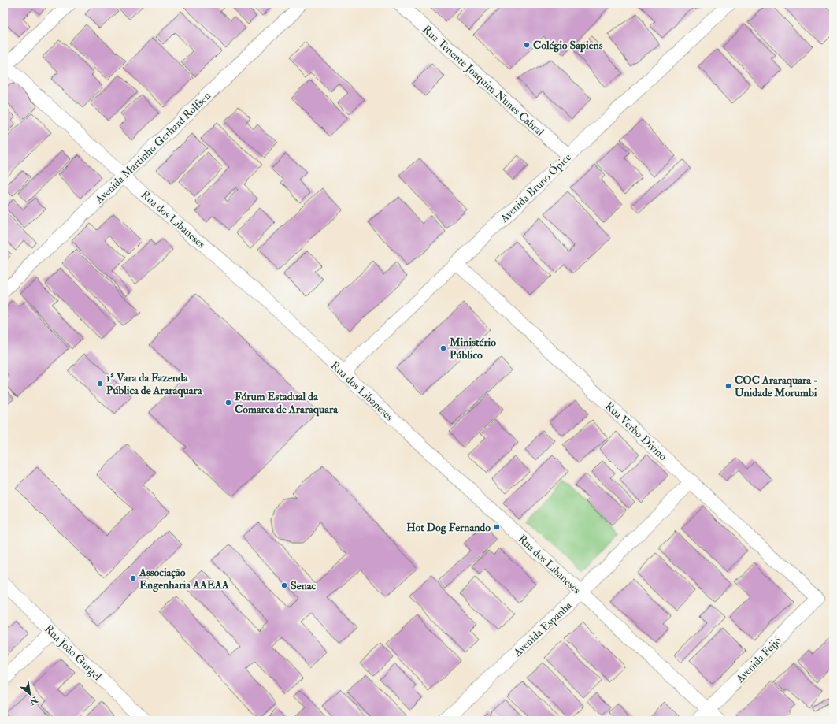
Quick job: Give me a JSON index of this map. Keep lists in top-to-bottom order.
{
  "streets": {
    "street": [
      "Rua Tenente Joaquim Nunes Cabral",
      "Avenida Martinho Gerhard Rolfsen",
      "Avenida Bruno Ópice",
      "Rua dos Libaneses",
      "Rua Verbo Divino",
      "Avenida Espanha",
      "Rua João Gurgel",
      "Avenida Feijó"
    ]
  },
  "crossings": [
    ["Rua Tenente Joaquim Nunes Cabral", "Avenida Bruno Ópice"],
    ["Avenida Martinho Gerhard Rolfsen", "Rua dos Libaneses"],
    ["Avenida Bruno Ópice", "Rua dos Libaneses"],
    ["Avenida Bruno Ópice", "Rua Verbo Divino"],
    ["Rua dos Libaneses", "Avenida Espanha"],
    ["Rua dos Libaneses", "Avenida Feijó"],
    ["Rua Verbo Divino", "Avenida Espanha"],
    ["Rua Verbo Divino", "Avenida Feijó"]
  ],
  "places": [
    "Colégio Sapiens",
    "Ministério Público",
    "1ª Vara da Fazenda Pública de Araraquara",
    "COC Araraquara - Unidade Morumbi",
    "Fórum Estadual da Comarca de Araraquara",
    "Hot Dog Fernando",
    "Associação Engenharia AAEAA",
    "Senac"
  ],
  "north": "bottom right"
}
